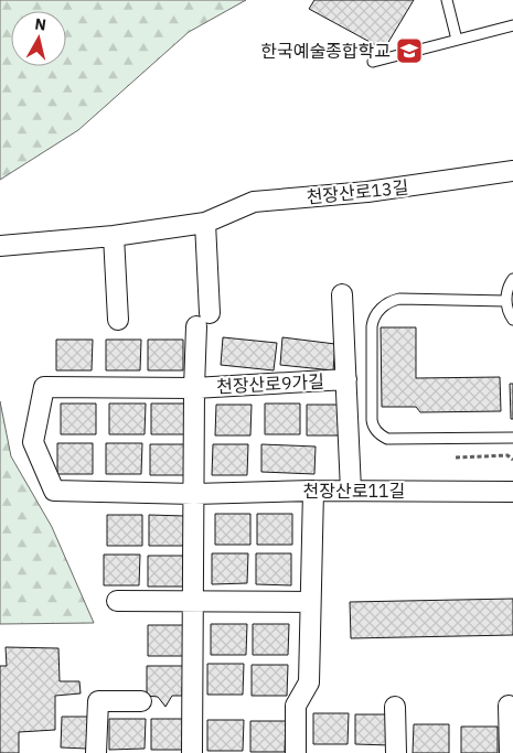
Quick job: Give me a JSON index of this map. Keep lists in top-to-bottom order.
{
  "streets": {
    "street": ["천장산로13길", "천장산로9가길", "천장산로11길"]
  },
  "crossings": [
    ["천장산로13길", "천장산로9가길"],
    ["천장산로9가길", "천장산로11길"]
  ],
  "places": {
    "school or university": ["한국예술종합학교"]
  },
  "north": "top"
}
